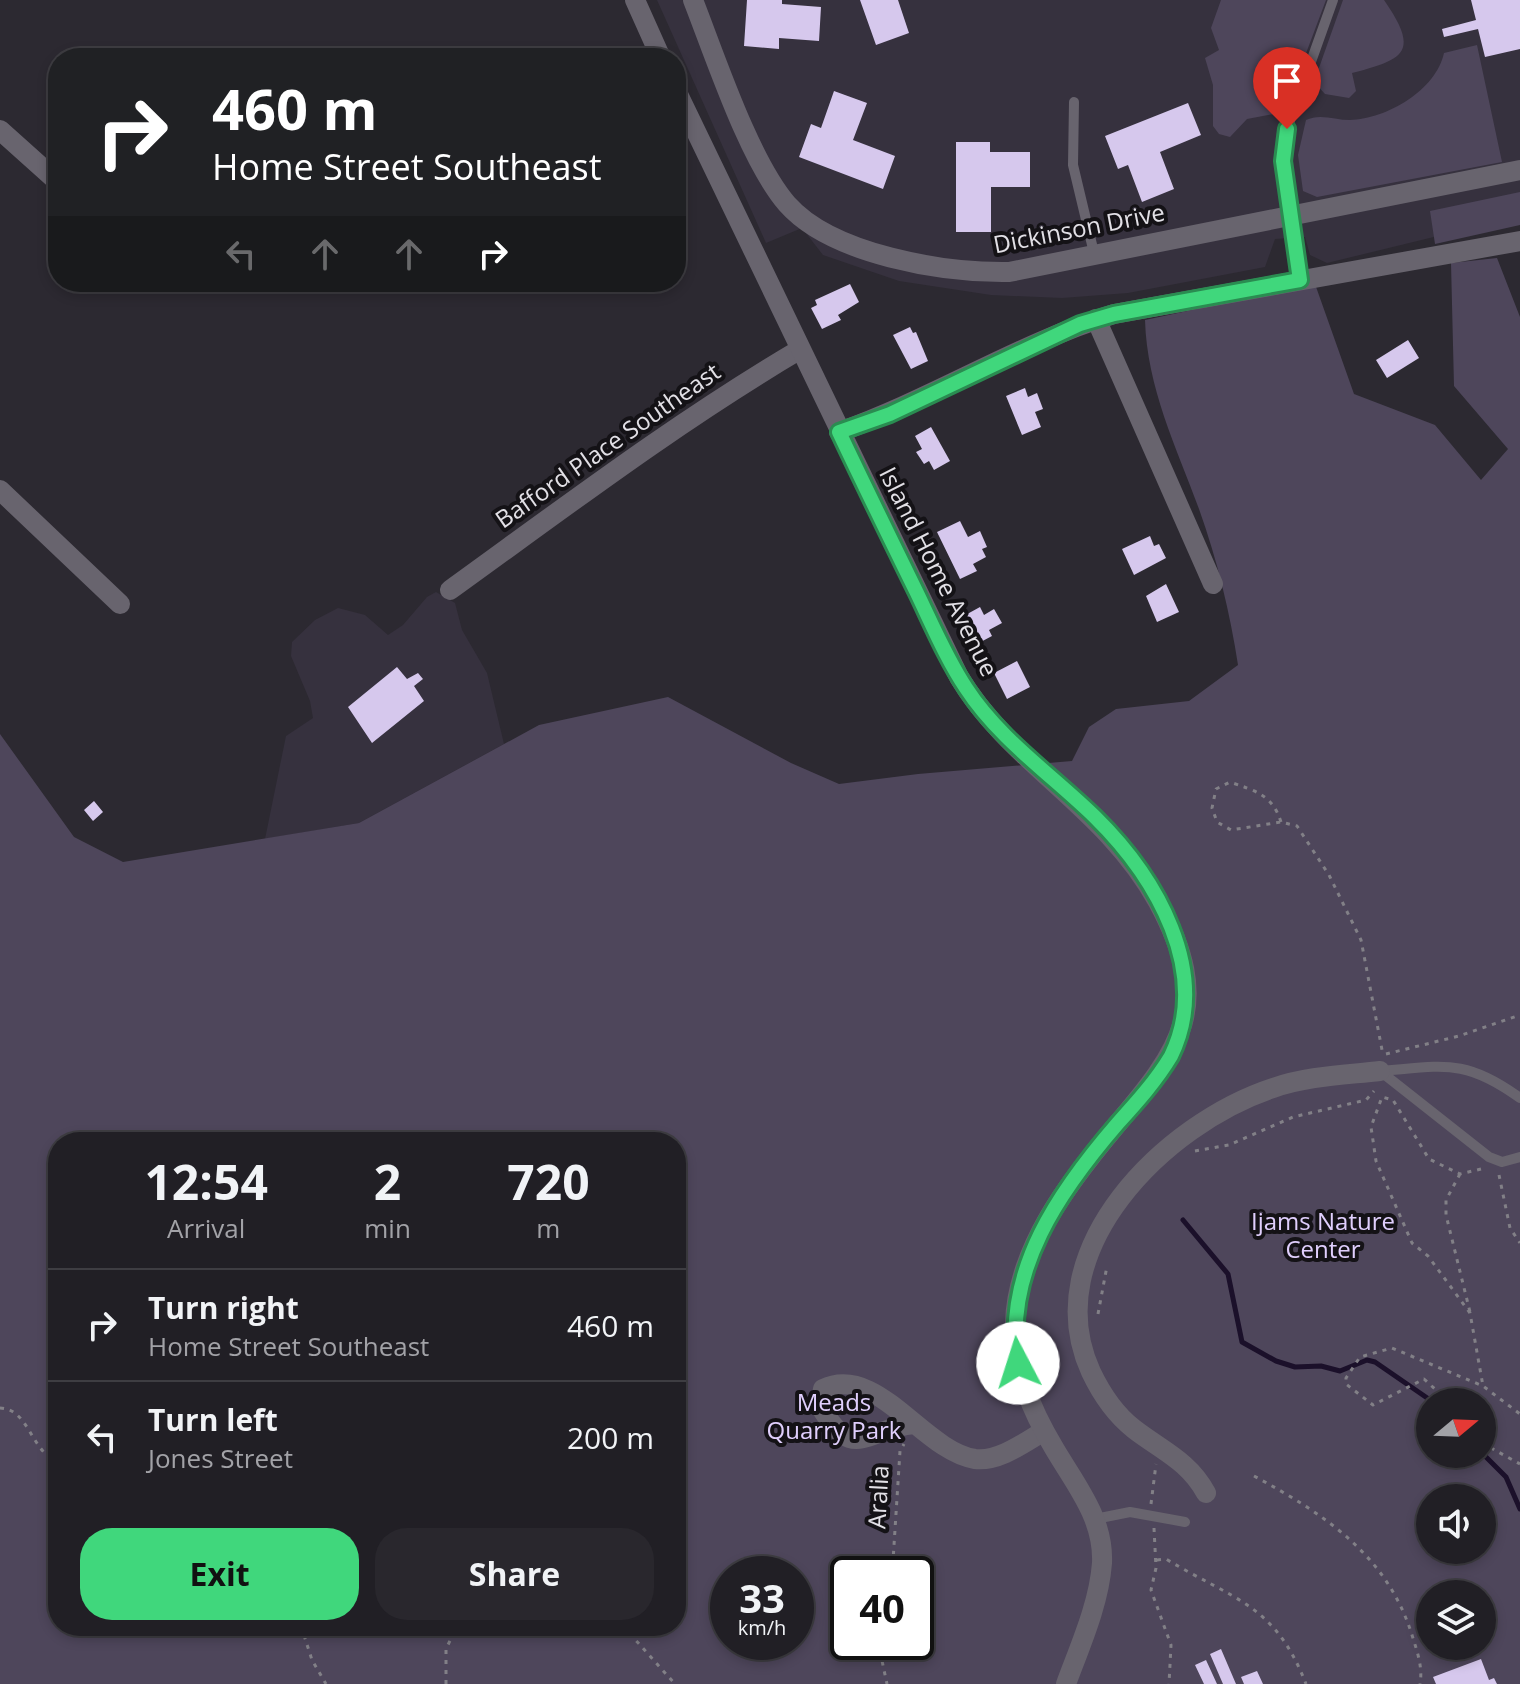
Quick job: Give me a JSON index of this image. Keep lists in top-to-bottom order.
{
  "streets": {
    "street": ["Dickinson Drive", "Bafford Place Southeast", "Island Home Avenue"],
    "path": ["Aralia"]
  },
  "crossings": [
    ["Bafford Place Southeast", "Island Home Avenue"]
  ],
  "parks": ["Ijams Nature Center", "Meads Quarry Park"],
  "north": "right",
  "page": {
    "turn": ["460 m", "Home Street Southeast"],
    "eta": [
      "12:54",
      "Arrival",
      "2",
      "min",
      "720",
      "m"
    ],
    "list": [
      {
        "name": "Turn right",
        "note": "Home Street Southeast",
        "value": "460 m"
      },
      {
        "name": "Turn left",
        "note": "Jones Street",
        "value": "200 m"
      }
    ],
    "buttons": ["Exit", "Share"],
    "speed": "33 km/h",
    "limit": "40"
  }
}
